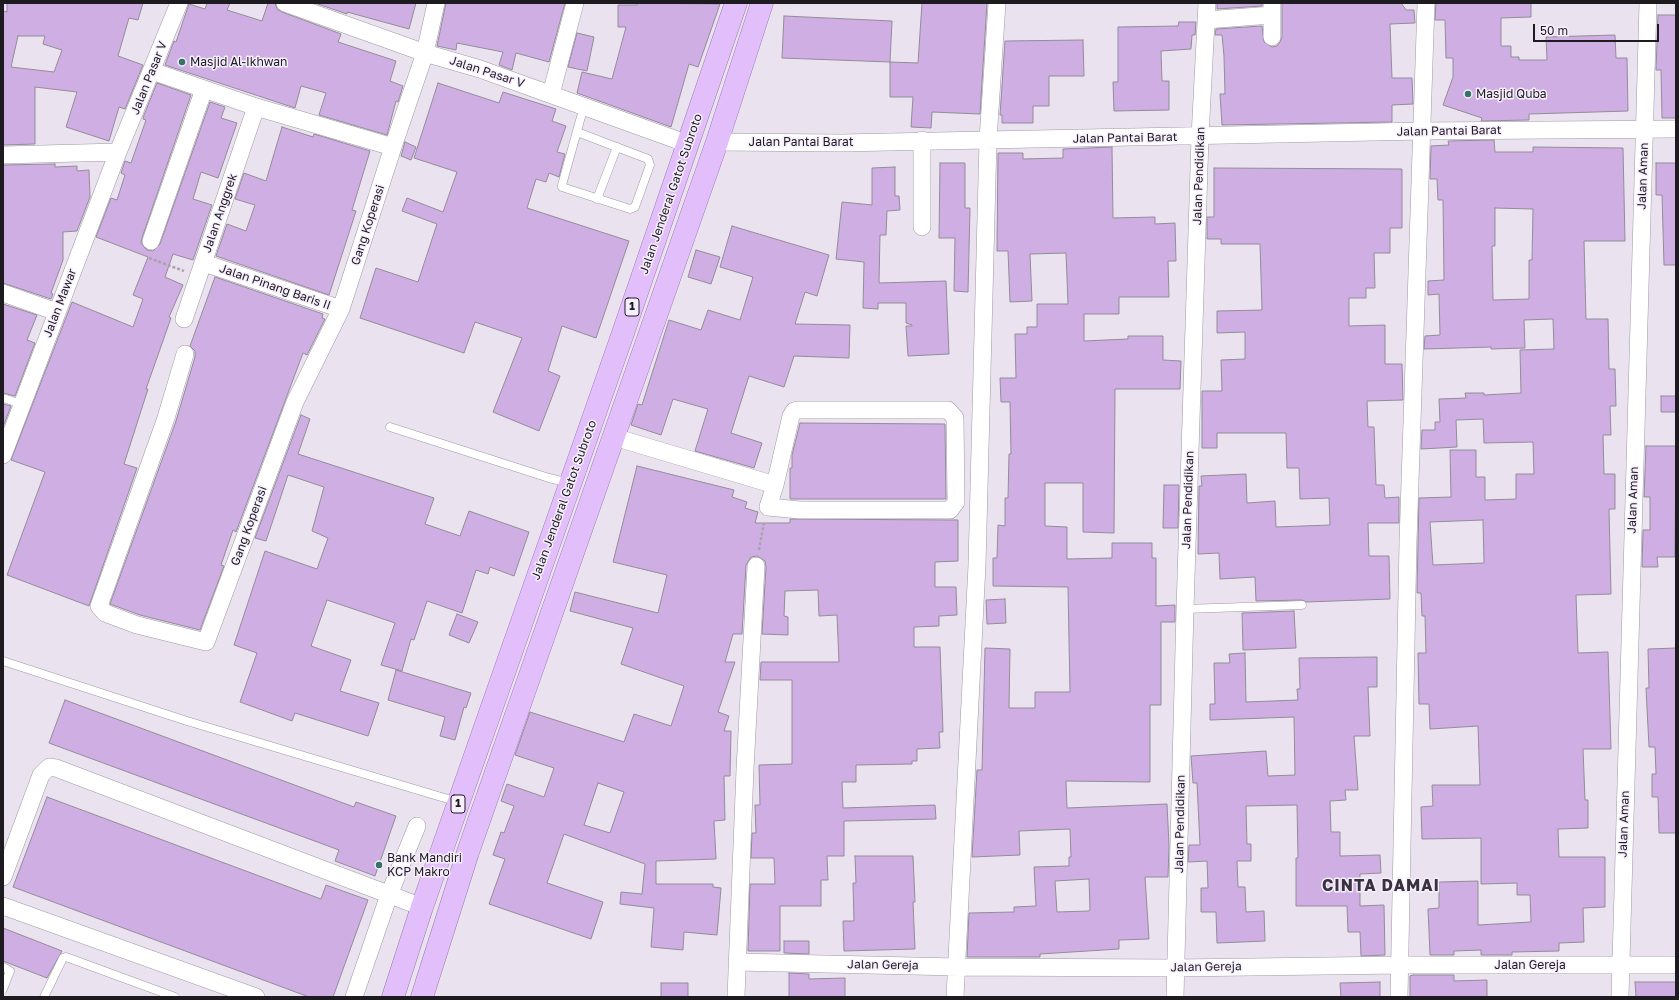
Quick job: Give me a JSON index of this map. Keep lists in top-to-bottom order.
{
  "streets": {
    "highway": ["Jalan Jenderal Gatot Subroto", "1"],
    "street": [
      "Jalan Pasar V",
      "Jalan Pantai Barat",
      "Jalan Pendidikan",
      "Jalan Aman",
      "Jalan Anggrek",
      "Gang Koperasi",
      "Jalan Pinang Baris II",
      "Jalan Mawar",
      "Jalan Gereja"
    ]
  },
  "crossings": [
    ["Jalan Pasar V", "Jalan Jenderal Gatot Subroto"],
    ["Jalan Pasar V", "Gang Koperasi"],
    ["Jalan Pasar V", "Jalan Mawar"],
    ["Jalan Pantai Barat", "Jalan Pendidikan"],
    ["Jalan Pantai Barat", "Jalan Aman"],
    ["Jalan Pantai Barat", "1"],
    ["Jalan Pendidikan", "Jalan Gereja"],
    ["Jalan Aman", "Jalan Gereja"],
    ["Jalan Anggrek", "Jalan Pinang Baris II"],
    ["Gang Koperasi", "Jalan Pinang Baris II"]
  ],
  "districts": ["CINTA DAMAI"],
  "places": ["Masjid Al-Ikhwan", "Masjid Quba", "Bank Mandiri KCP Makro"],
  "scale_bar": "50 m"
}
